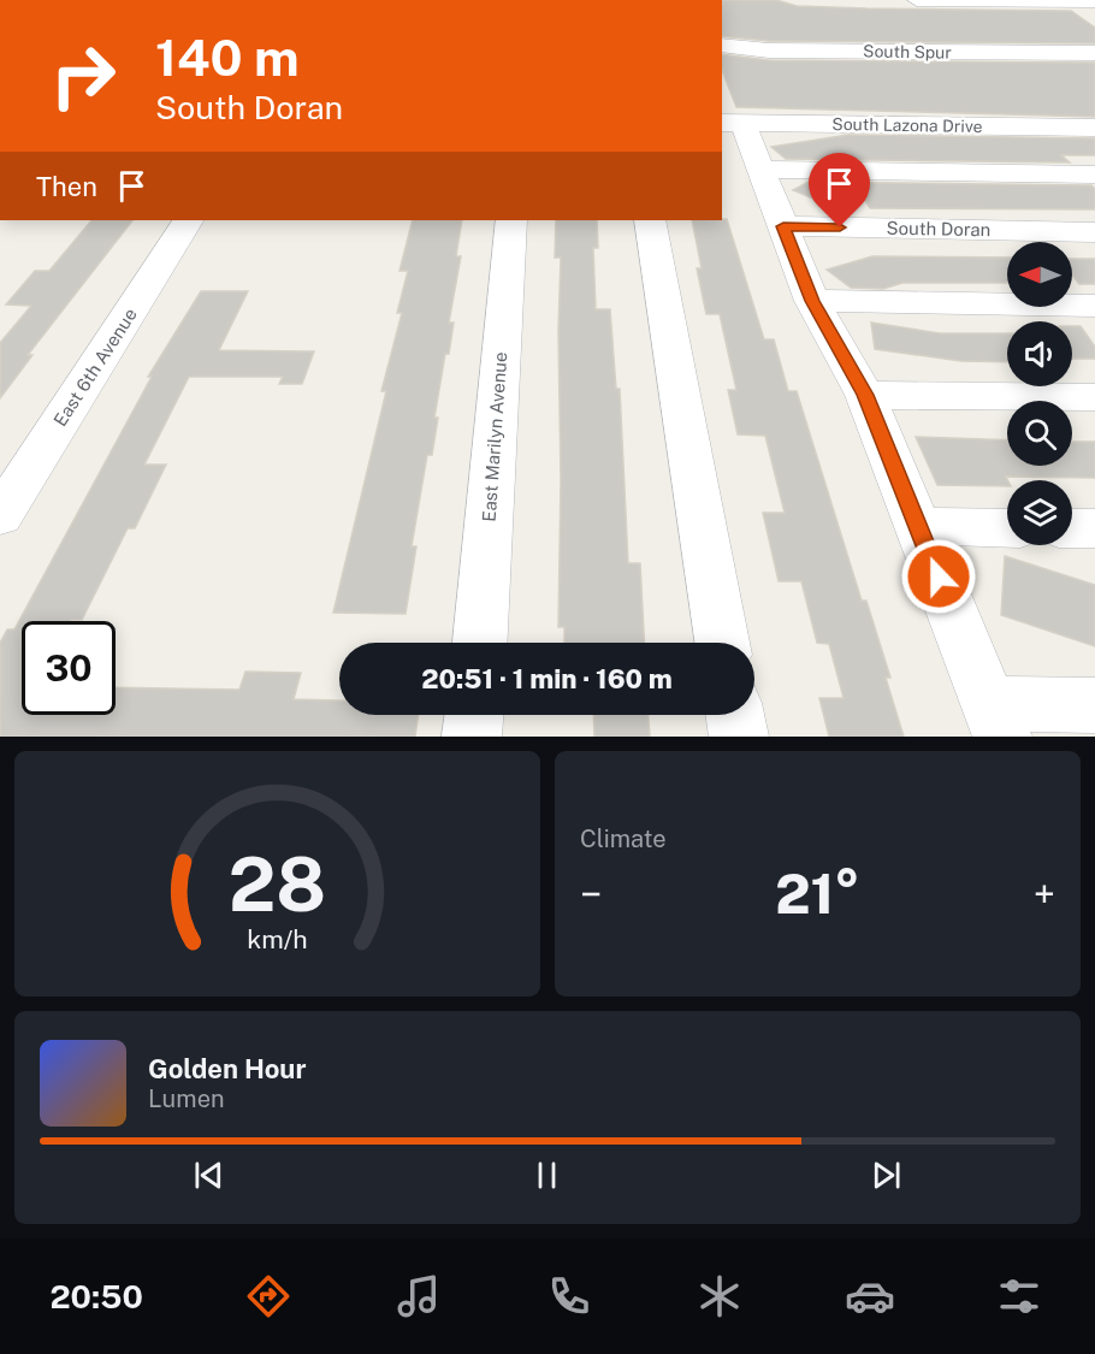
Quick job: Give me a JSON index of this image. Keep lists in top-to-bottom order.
{
  "streets": {
    "street": [
      "South Spur",
      "South Lazona Drive",
      "South Doran",
      "East 6th Avenue",
      "East Marilyn Avenue"
    ]
  },
  "north": "left",
  "page": {
    "turn": ["140 m", "South Doran"],
    "then": "Then",
    "limit": "30",
    "trip": "20:51 · 1 min · 160 m",
    "tile": "Climate",
    "heat": ["−", "21°", "+"],
    "song": ["Golden Hour", "Lumen"],
    "tabs": "20:50",
    "gauge": ["28", "km/h"]
  }
}
